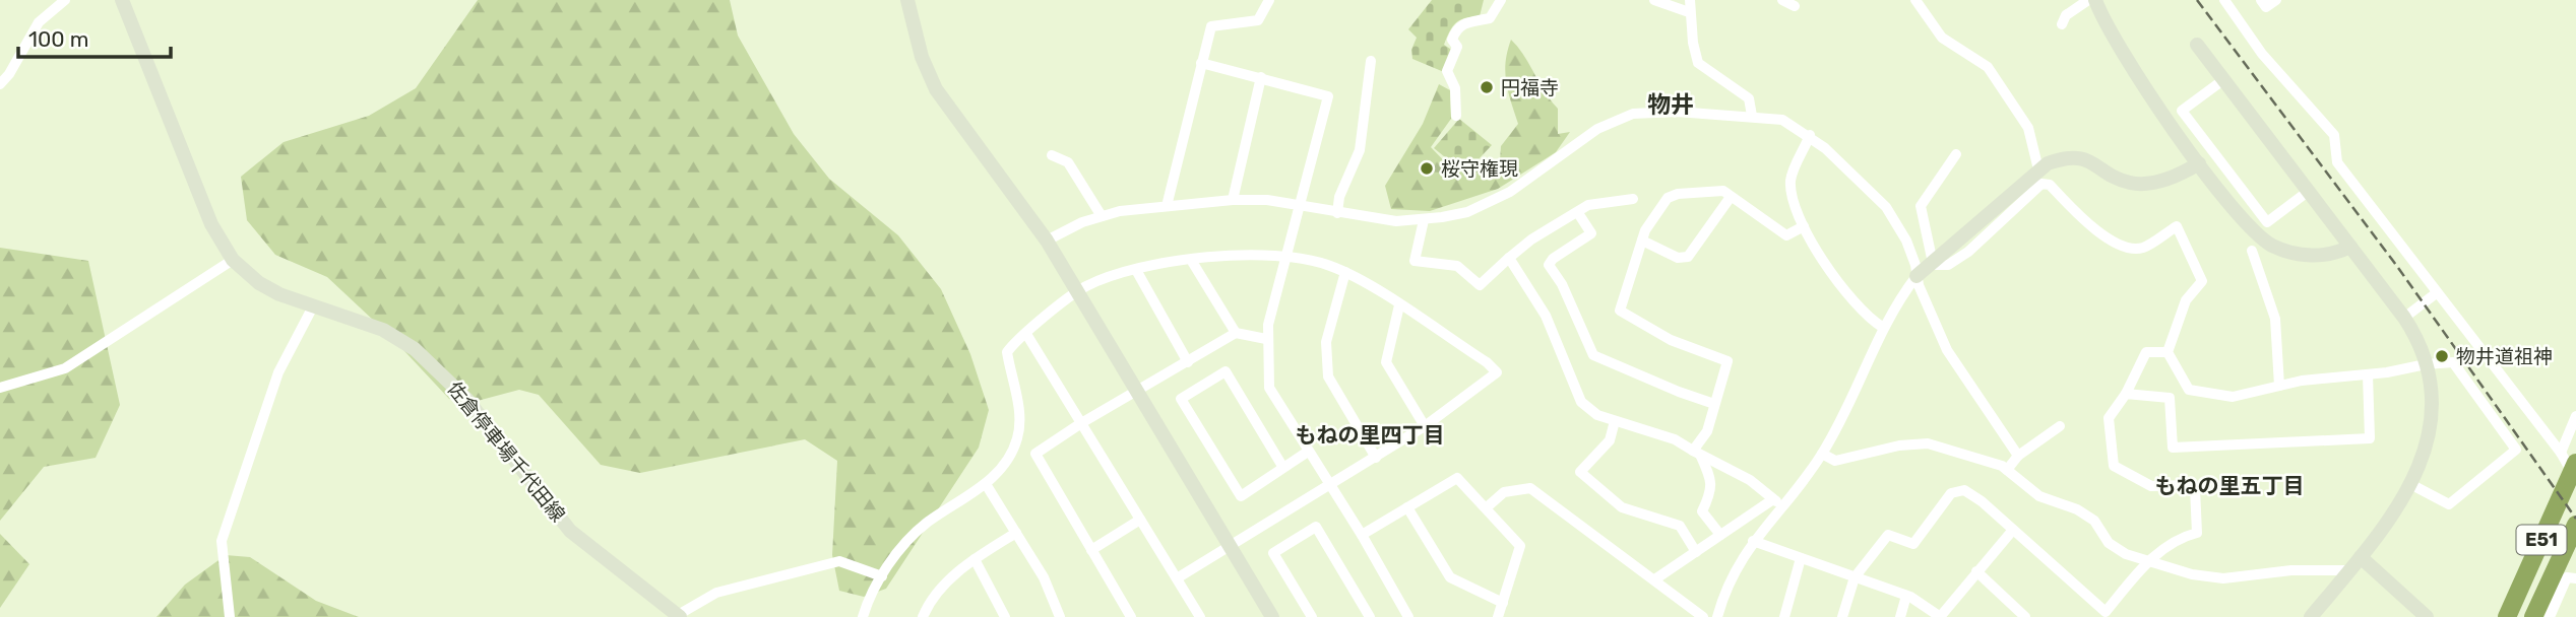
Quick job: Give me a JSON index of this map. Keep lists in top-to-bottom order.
{
  "streets": {
    "highway": ["E51"],
    "street": ["佐倉停車場千代田線"]
  },
  "districts": ["物井", "もねの里四丁目", "もねの里五丁目"],
  "places": ["円福寺", "桜守権現", "物井道祖神"],
  "scale_bar": "100 m"
}
